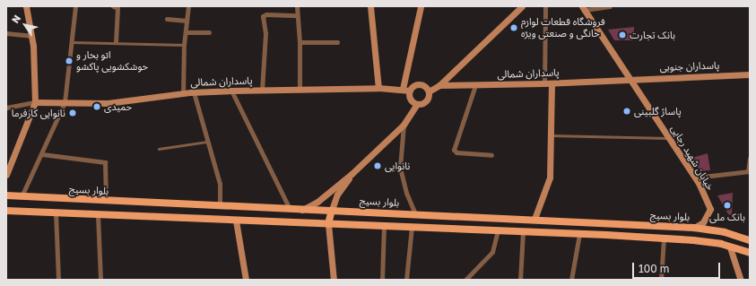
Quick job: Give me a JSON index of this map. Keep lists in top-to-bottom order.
{
  "streets": {
    "main road": [
      "پاسداران جنوبی",
      "پاسداران شمالی",
      "خیابان شهید رجایی",
      "بلوار بسیج"
    ]
  },
  "crossings": [
    ["پاسداران جنوبی", "پاسداران شمالی"],
    ["پاسداران جنوبی", "خیابان شهید رجایی"],
    ["پاسداران شمالی", "خیابان شهید رجایی"],
    ["خیابان شهید رجایی", "بلوار بسیج"]
  ],
  "places": [
    "فروشگاه قطعات لوازم خانگی و صنعتی ویژه",
    "بانک تجارت",
    "اتو بخار و خوشکشویی پاکشو",
    "حمیدی",
    "پاساژ گلبینی",
    "نانوایی کارفرما",
    "نانوایی",
    "بانک ملی"
  ],
  "scale_bar": "100 m",
  "north": "top left"
}
